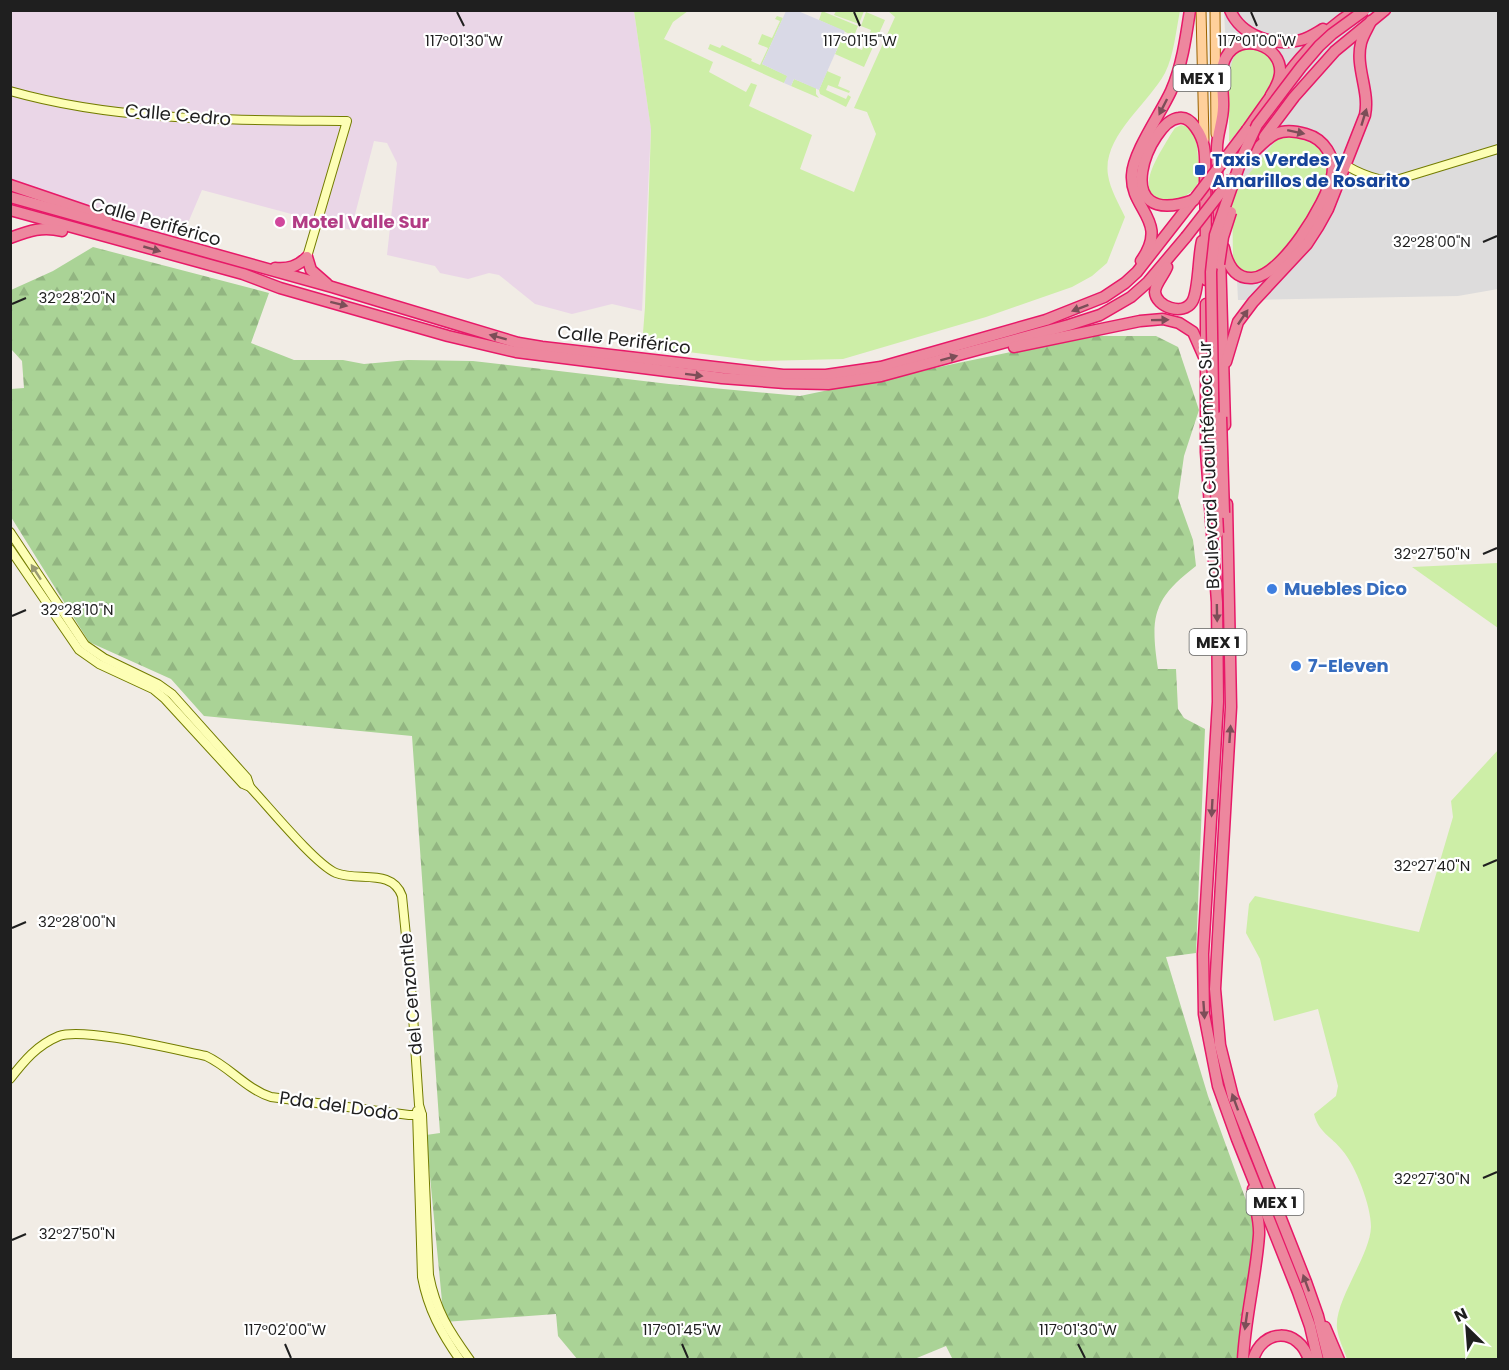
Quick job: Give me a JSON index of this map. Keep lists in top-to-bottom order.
{
  "streets": {
    "highway": ["MEX 1", "Calle Periférico", "Boulevard Cuauhtémoc Sur"],
    "main road": ["Calle Cedro", "del Cenzontle", "Pda del Dodo"]
  },
  "crossings": [
    ["MEX 1", "Boulevard Cuauhtémoc Sur"],
    ["del Cenzontle", "Pda del Dodo"]
  ],
  "places": {
    "transit": ["Taxis Verdes y Amarillos de Rosarito"],
    "other": ["Motel Valle Sur", "Muebles Dico", "7-Eleven"]
  },
  "north": "top left",
  "coordinates": [
    "117°01'30\"W",
    "117°01'15\"W",
    "117°01'00\"W",
    "32°28'00\"N",
    "32°28'20\"N",
    "32°27'50\"N",
    "32°28'10\"N",
    "32°27'40\"N",
    "32°27'30\"N",
    "117°02'00\"W",
    "117°01'45\"W"
  ]
}
